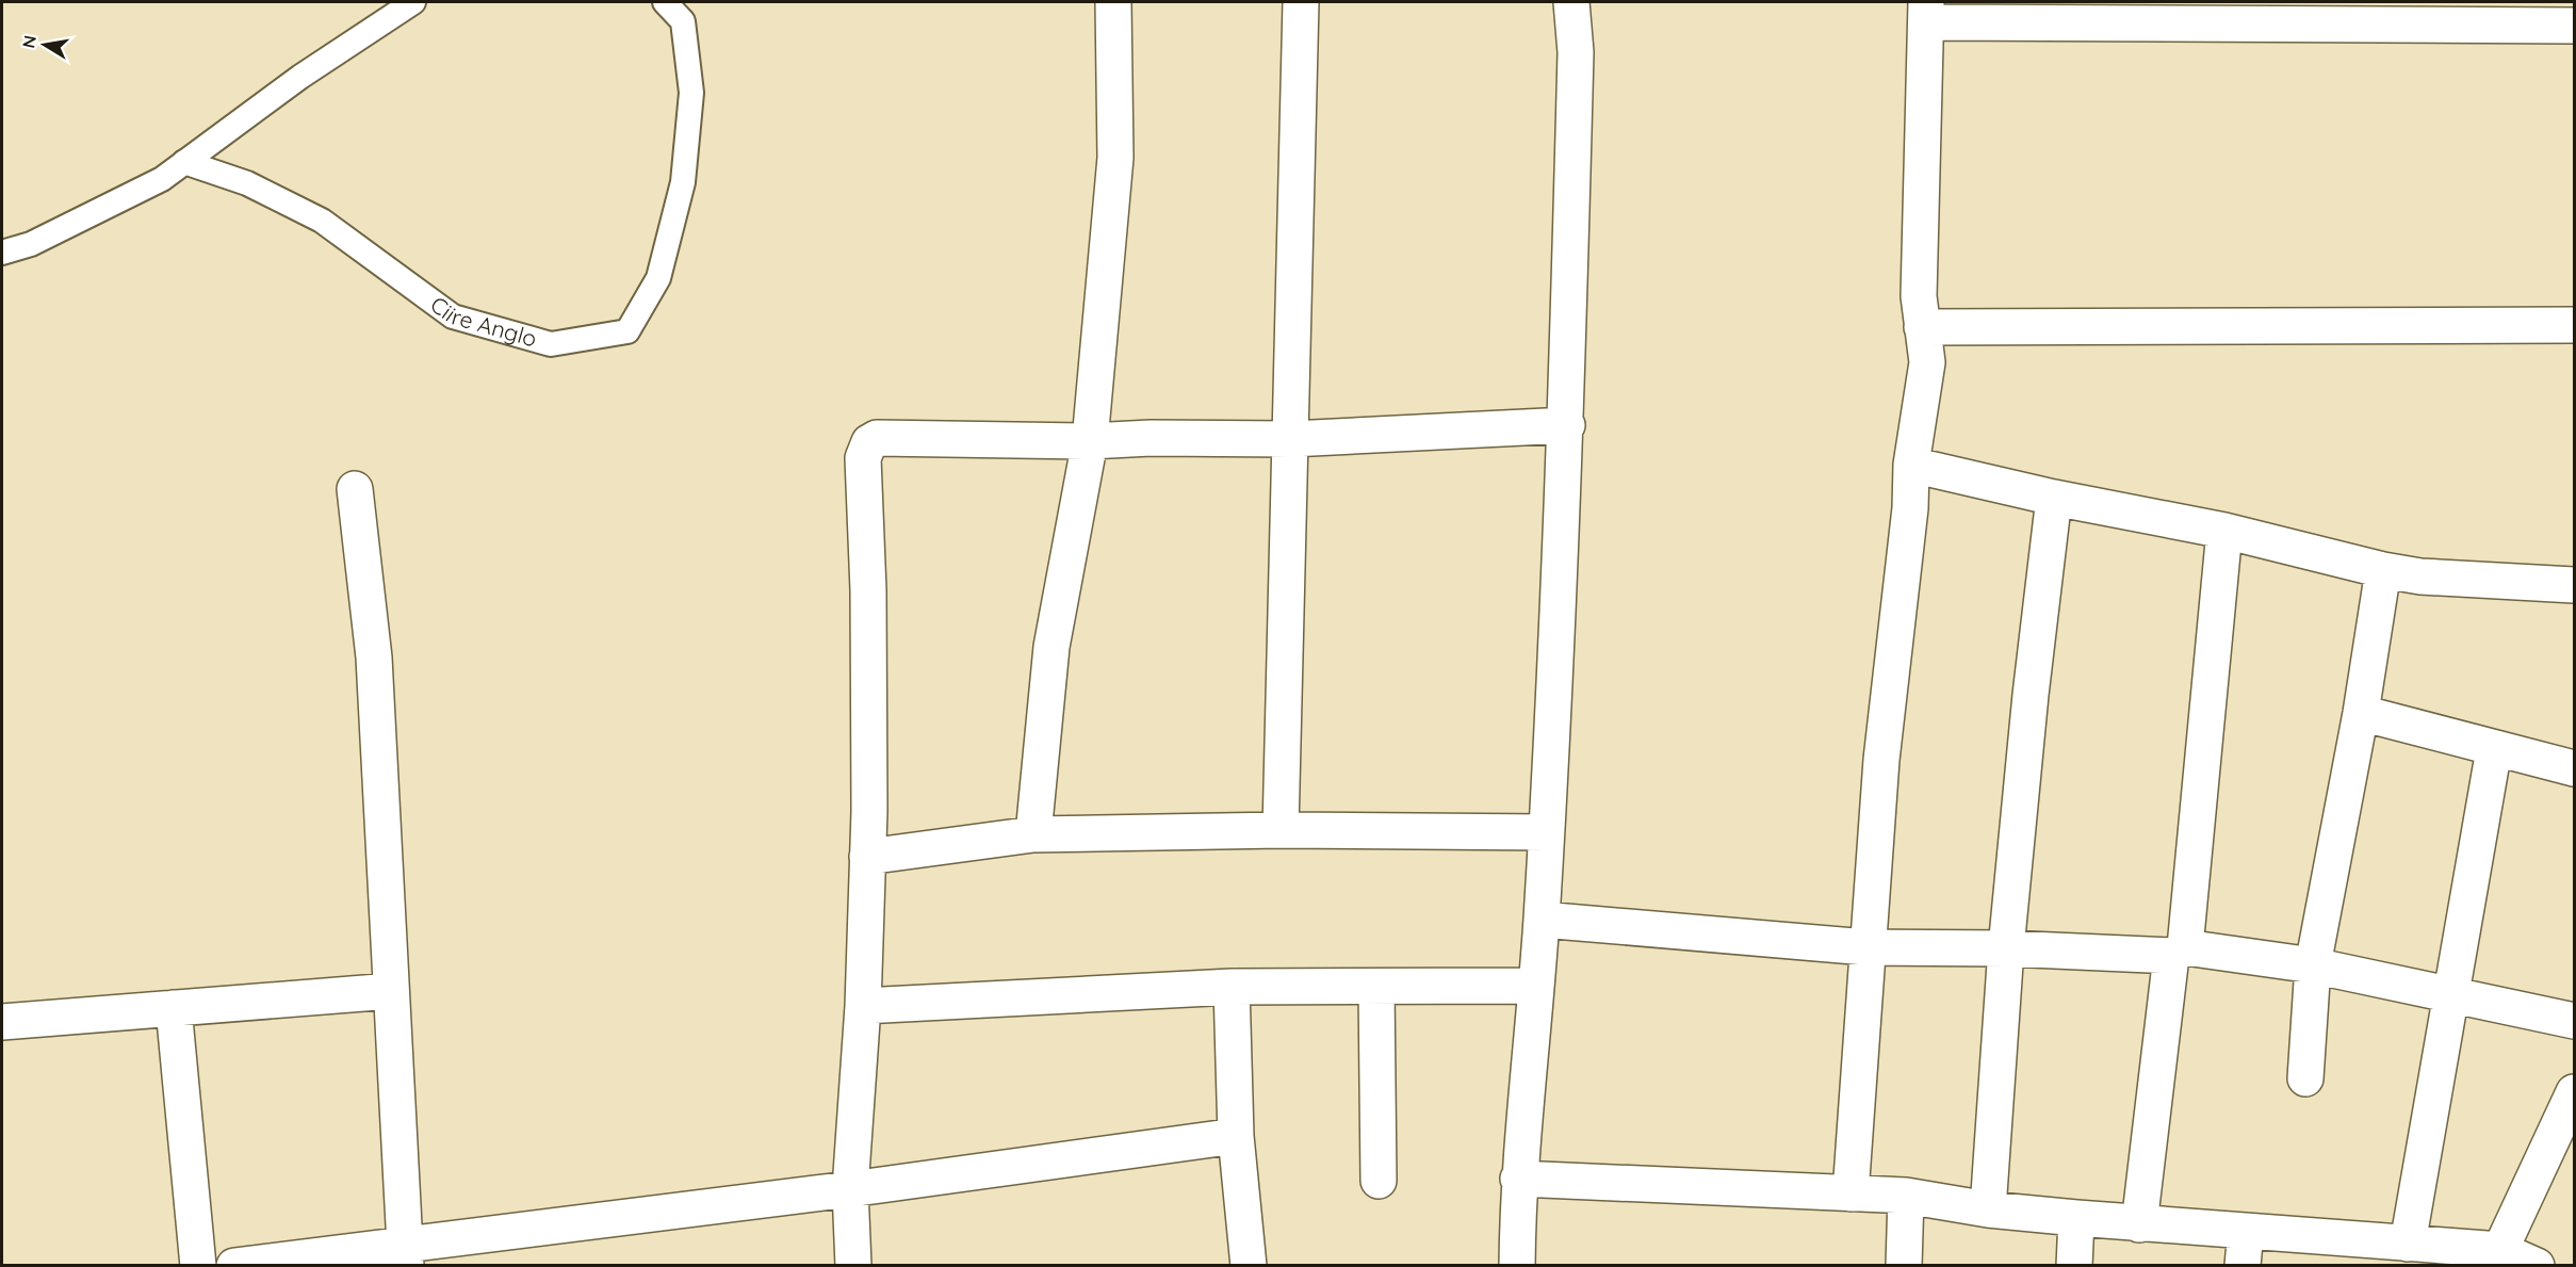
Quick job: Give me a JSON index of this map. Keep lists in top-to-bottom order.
{
  "streets": {
    "lane": ["Ciire Anglo"]
  },
  "north": "left"
}
